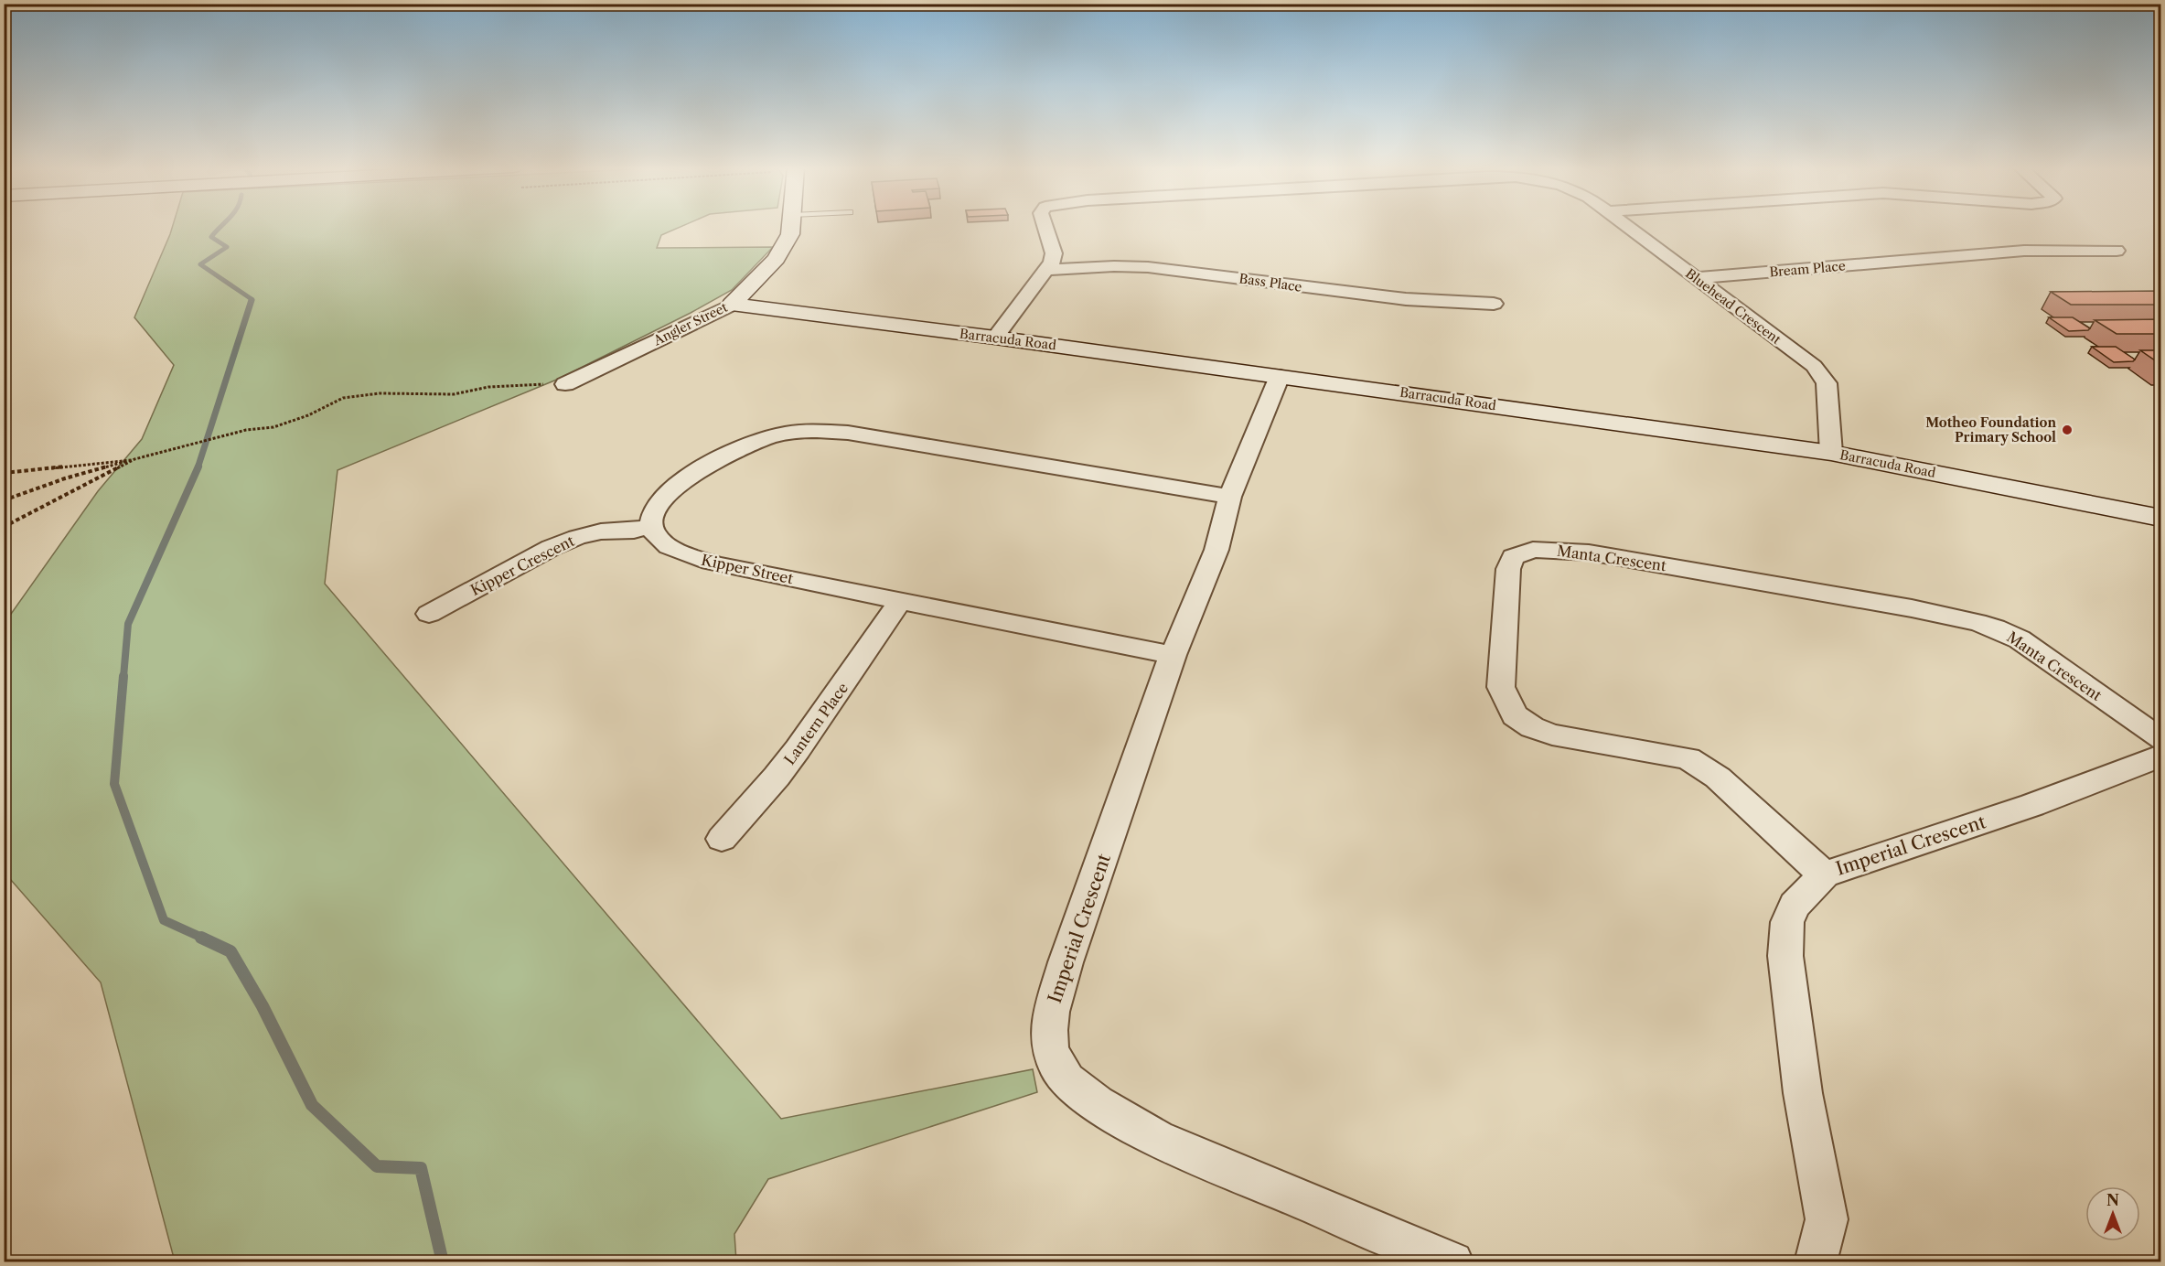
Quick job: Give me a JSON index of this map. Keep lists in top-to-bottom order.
{
  "streets": {
    "street": [
      "Bream Place",
      "Bass Place",
      "Bluehead Crescent",
      "Angler Street",
      "Barracuda Road",
      "Manta Crescent",
      "Kipper Crescent",
      "Kipper Street",
      "Lantern Place",
      "Imperial Crescent"
    ]
  },
  "crossings": [
    ["Bream Place", "Bluehead Crescent"],
    ["Bass Place", "Bluehead Crescent"],
    ["Bluehead Crescent", "Barracuda Road"],
    ["Angler Street", "Barracuda Road"],
    ["Barracuda Road", "Imperial Crescent"],
    ["Manta Crescent", "Imperial Crescent"],
    ["Kipper Crescent", "Kipper Street"],
    ["Kipper Street", "Lantern Place"],
    ["Kipper Street", "Imperial Crescent"]
  ],
  "places": ["Motheo Foundation Primary School"],
  "north": "top"
}
